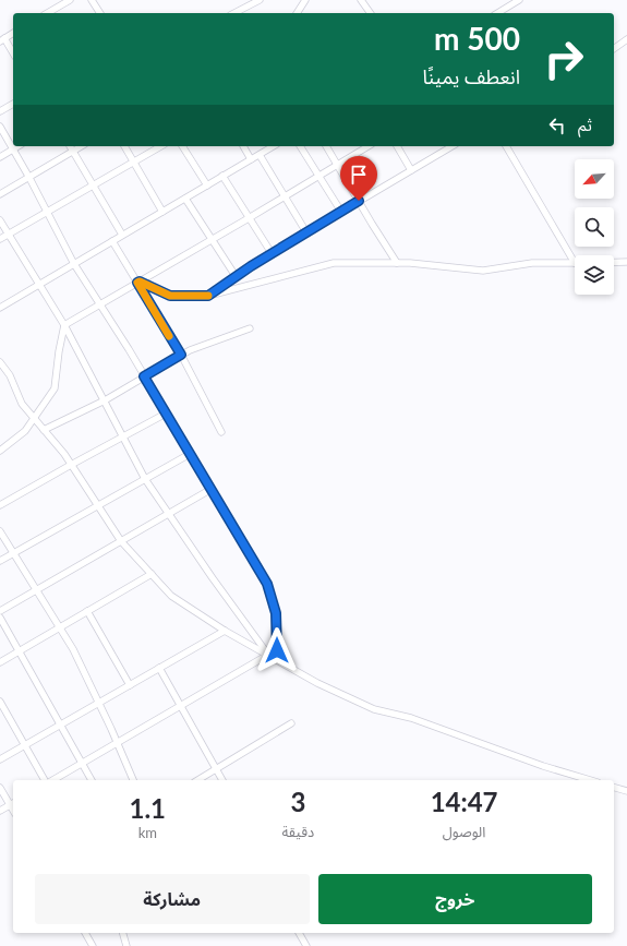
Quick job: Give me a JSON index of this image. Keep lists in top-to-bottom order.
{
  "north": "bottom left",
  "page": {
    "turn": ["500 m", "انعطف يمينًا"],
    "then": "ثم",
    "eta": [
      "14:47",
      "الوصول",
      "3",
      "دقيقة",
      "1.1",
      "km"
    ],
    "buttons": ["خروج", "مشاركة"]
  }
}
